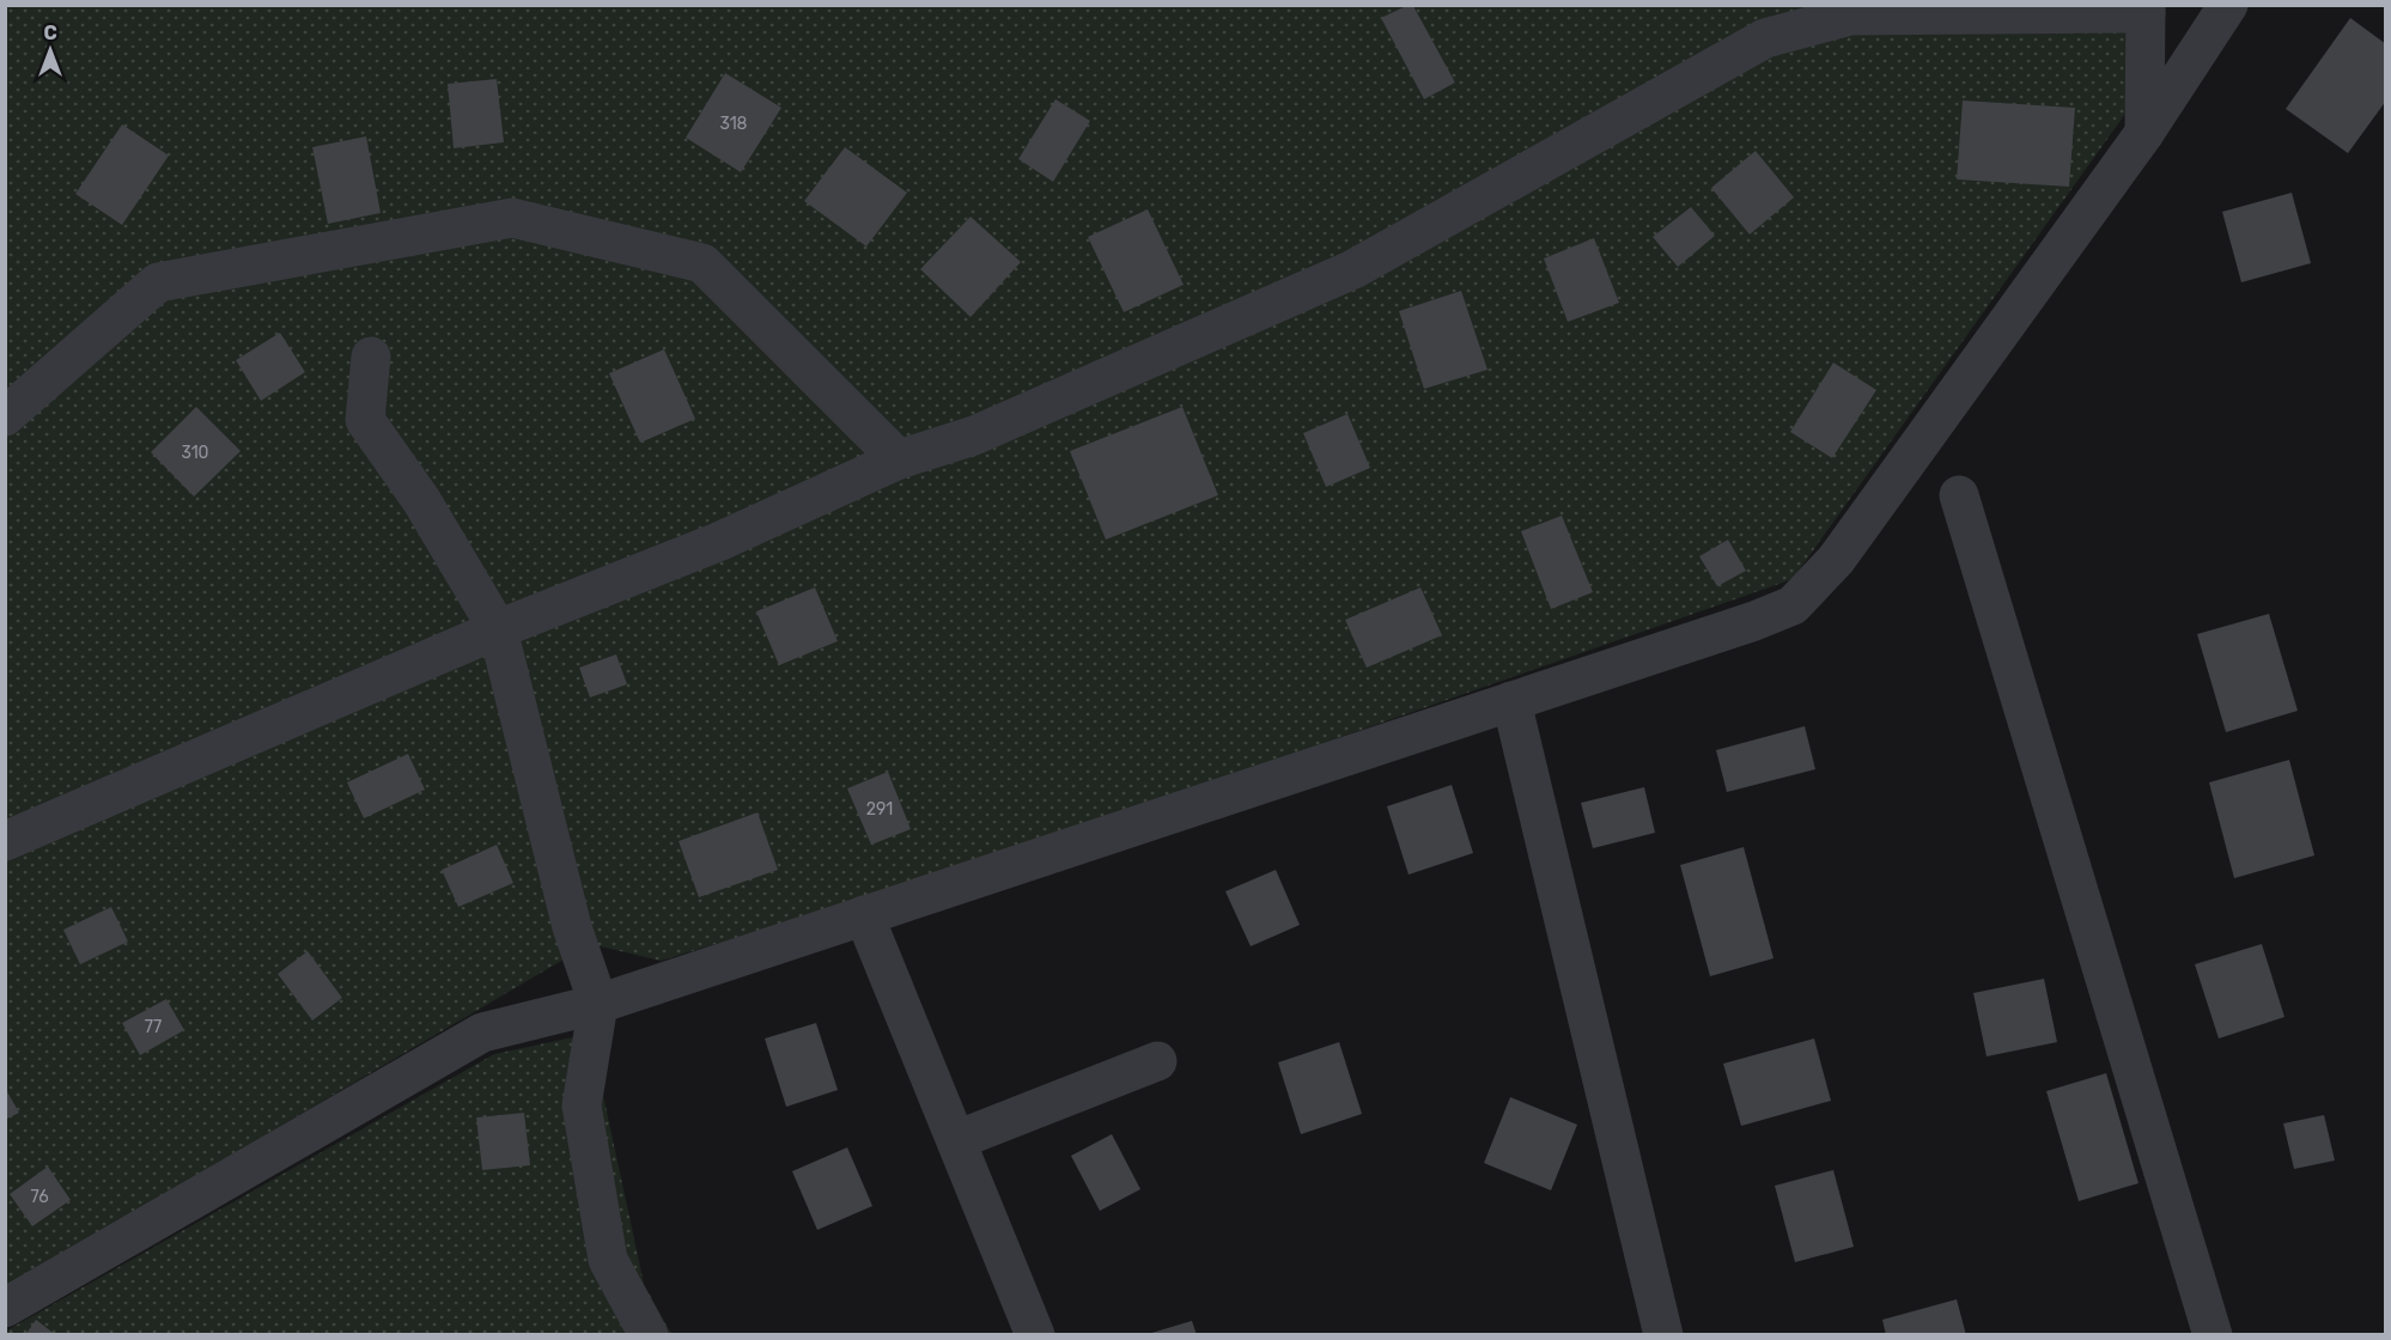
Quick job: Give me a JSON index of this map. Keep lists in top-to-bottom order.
{
  "house_numbers": [
    "318",
    "310",
    "291",
    "77",
    "76"
  ],
  "north": "top"
}
